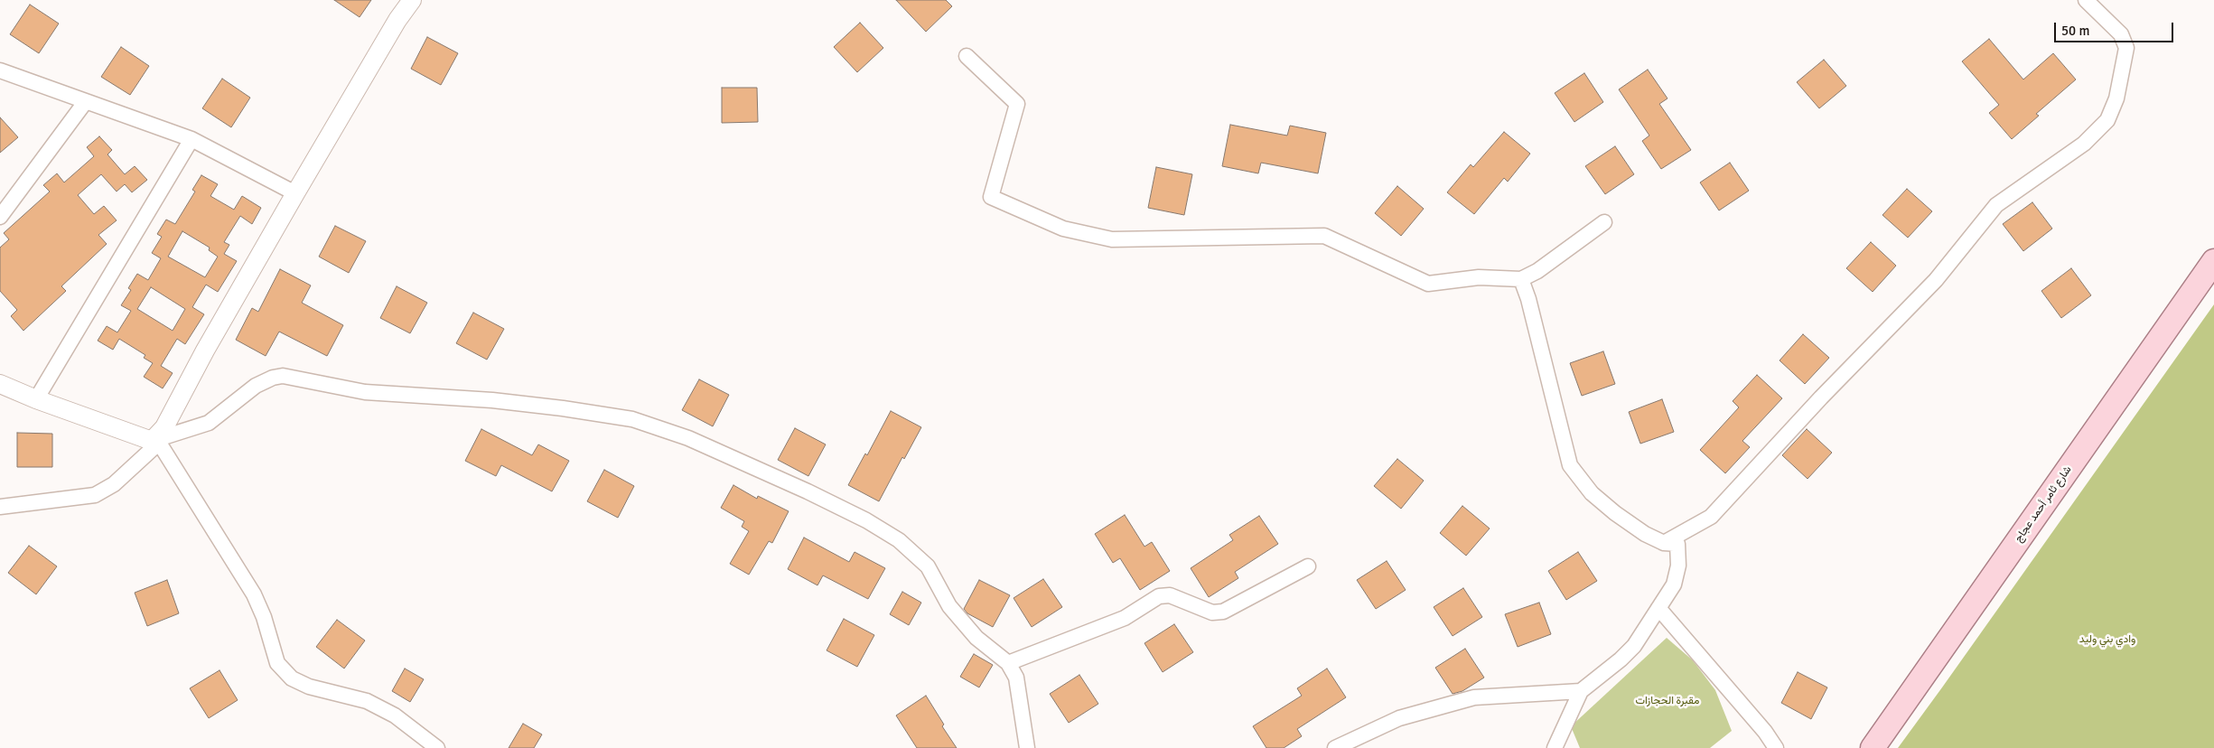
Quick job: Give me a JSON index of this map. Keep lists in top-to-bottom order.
{
  "streets": {
    "main road": ["شارع ثامر أحمد عجاج"]
  },
  "parks": ["وادي بني وليد", "مقبرة الحجازات"],
  "scale_bar": "50 m"
}
